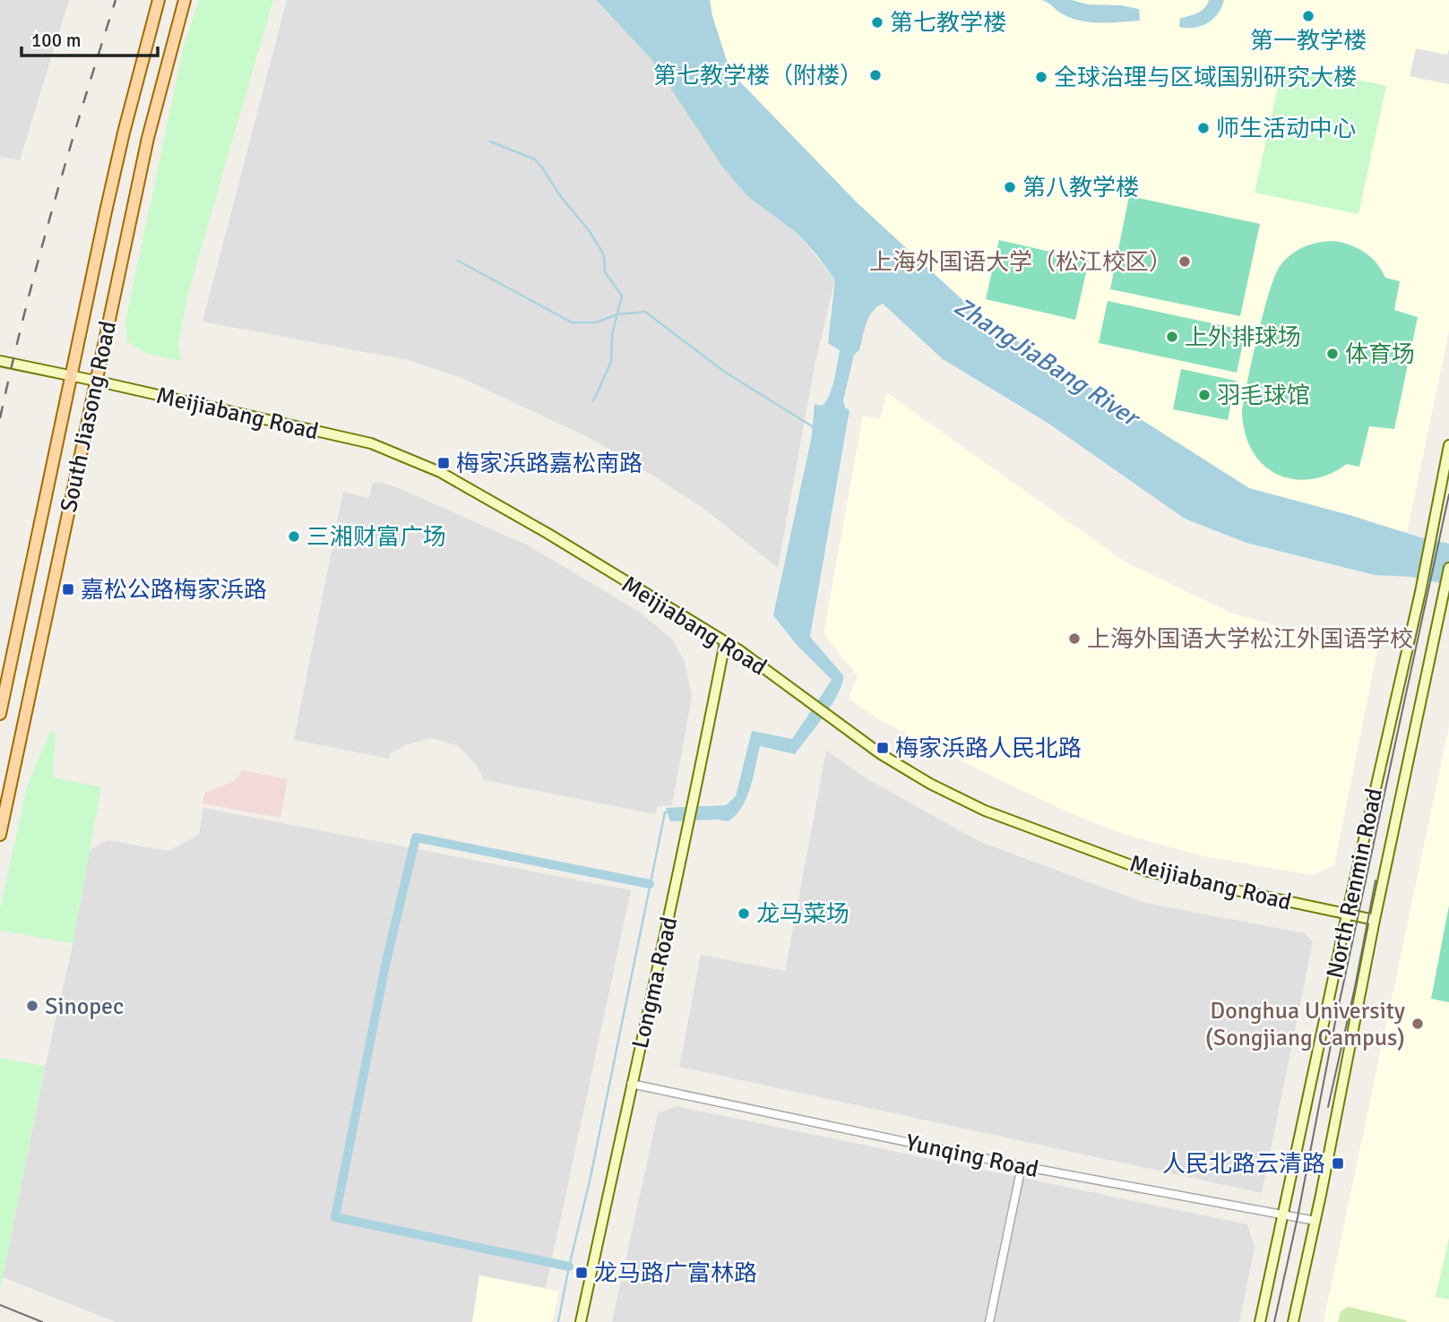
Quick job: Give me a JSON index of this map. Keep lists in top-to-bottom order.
{
  "streets": {
    "main road": [
      "Meijiabang Road",
      "South Jiasong Road",
      "North Renmin Road",
      "Longma Road"
    ],
    "street": ["Yunqing Road"]
  },
  "crossings": [
    ["Meijiabang Road", "South Jiasong Road"],
    ["Meijiabang Road", "North Renmin Road"],
    ["Meijiabang Road", "Longma Road"],
    ["North Renmin Road", "Yunqing Road"],
    ["Longma Road", "Yunqing Road"]
  ],
  "water": ["ZhangJiaBang River"],
  "places": {
    "other": [
      "第一教学楼",
      "第七教学楼",
      "第七教学楼（附楼）",
      "全球治理与区域国别研究大楼",
      "师生活动中心",
      "第八教学楼",
      "上海外国语大学（松江校区）",
      "上外排球场",
      "体育场",
      "羽毛球馆",
      "三湘财富广场",
      "上海外国语大学松江外国语学校",
      "龙马菜场",
      "Sinopec",
      "Donghua University (Songjiang Campus)"
    ],
    "transit": [
      "梅家浜路嘉松南路",
      "嘉松公路梅家浜路",
      "梅家浜路人民北路",
      "人民北路云清路",
      "龙马路广富林路"
    ]
  },
  "scale_bar": "100 m"
}
